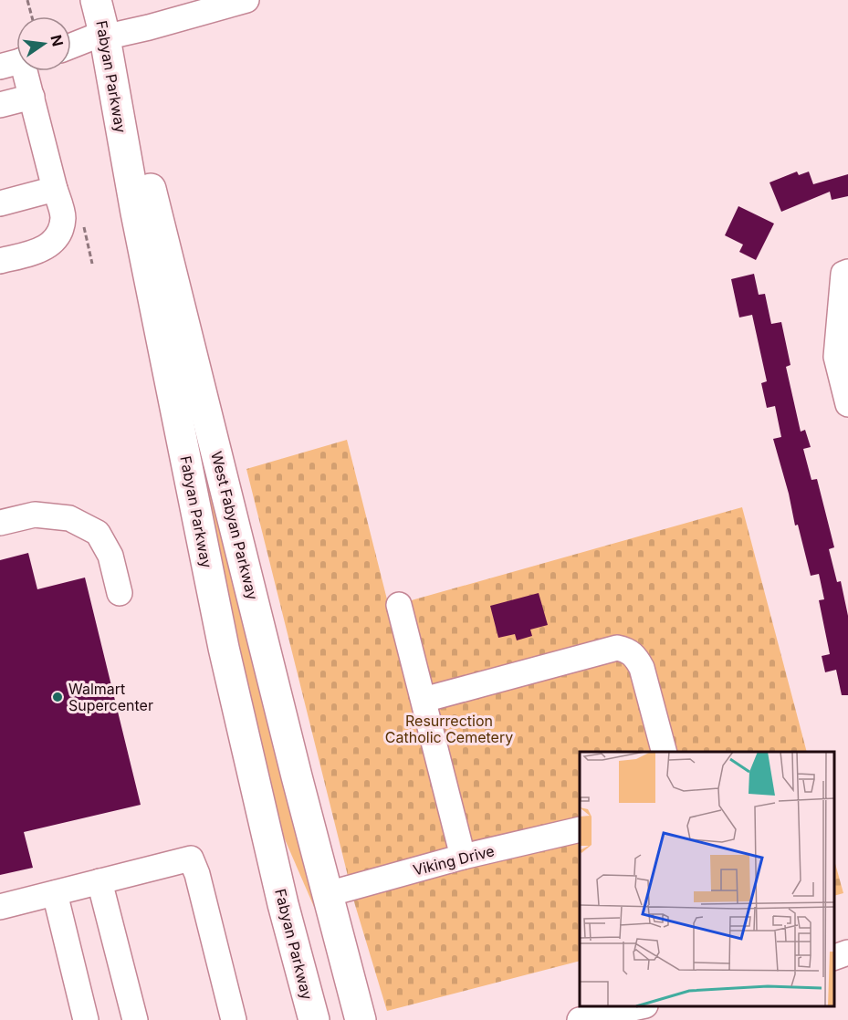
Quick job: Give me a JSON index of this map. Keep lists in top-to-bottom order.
{
  "streets": {
    "main road": ["Fabyan Parkway", "West Fabyan Parkway"],
    "street": ["Viking Drive"]
  },
  "crossings": [
    ["Fabyan Parkway", "West Fabyan Parkway"],
    ["West Fabyan Parkway", "Viking Drive"]
  ],
  "parks": ["Resurrection Catholic Cemetery"],
  "places": ["Walmart Supercenter"],
  "north": "right"
}
